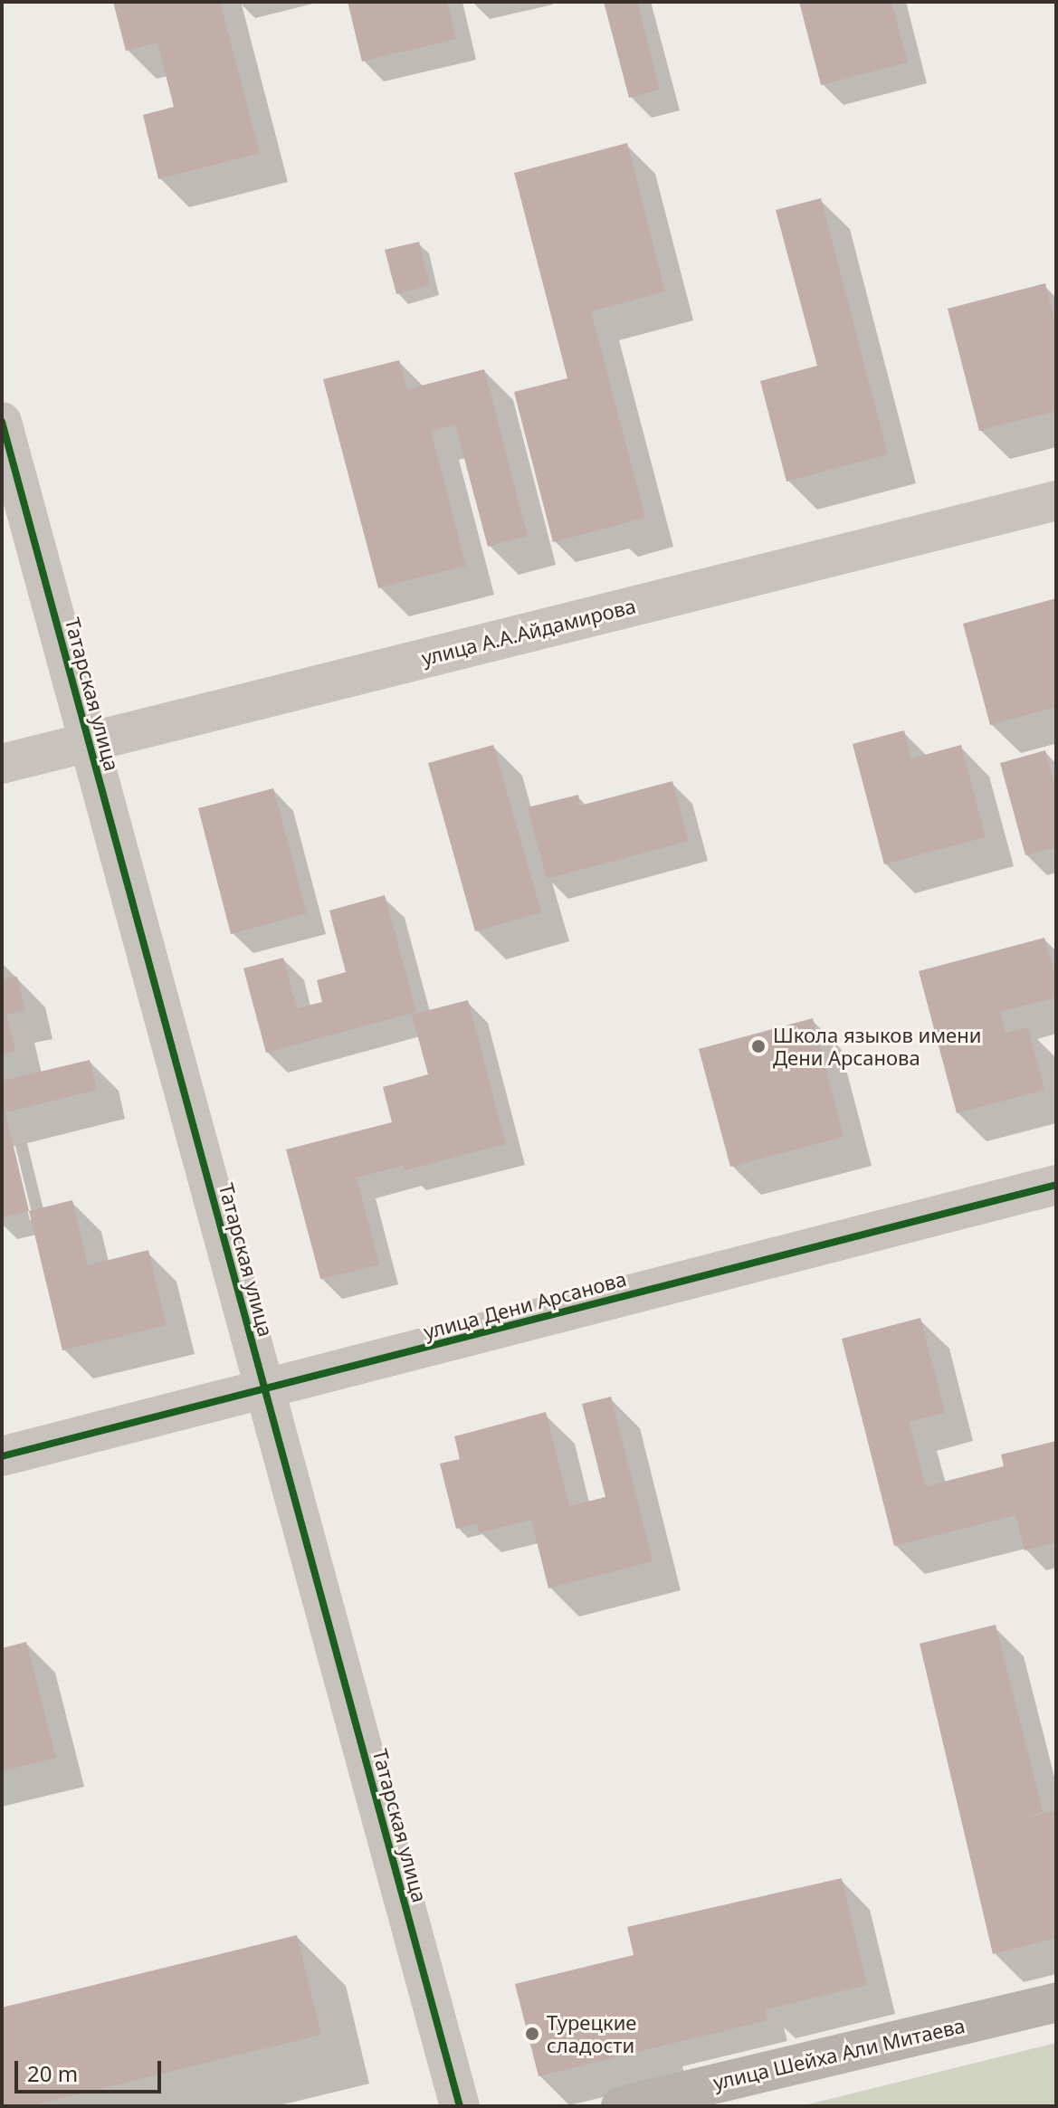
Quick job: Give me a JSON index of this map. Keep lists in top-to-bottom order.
{
  "streets": {
    "main road": ["улица Шейха Али Митаева"],
    "street": ["улица А.А.Айдамирова", "Татарская улица", "улица Дени Арсанова"]
  },
  "crossings": [
    ["улица А.А.Айдамирова", "Татарская улица"],
    ["Татарская улица", "улица Дени Арсанова"]
  ],
  "places": ["Школа языков имени Дени Арсанова", "Турецкие сладости"],
  "scale_bar": "20 m"
}
